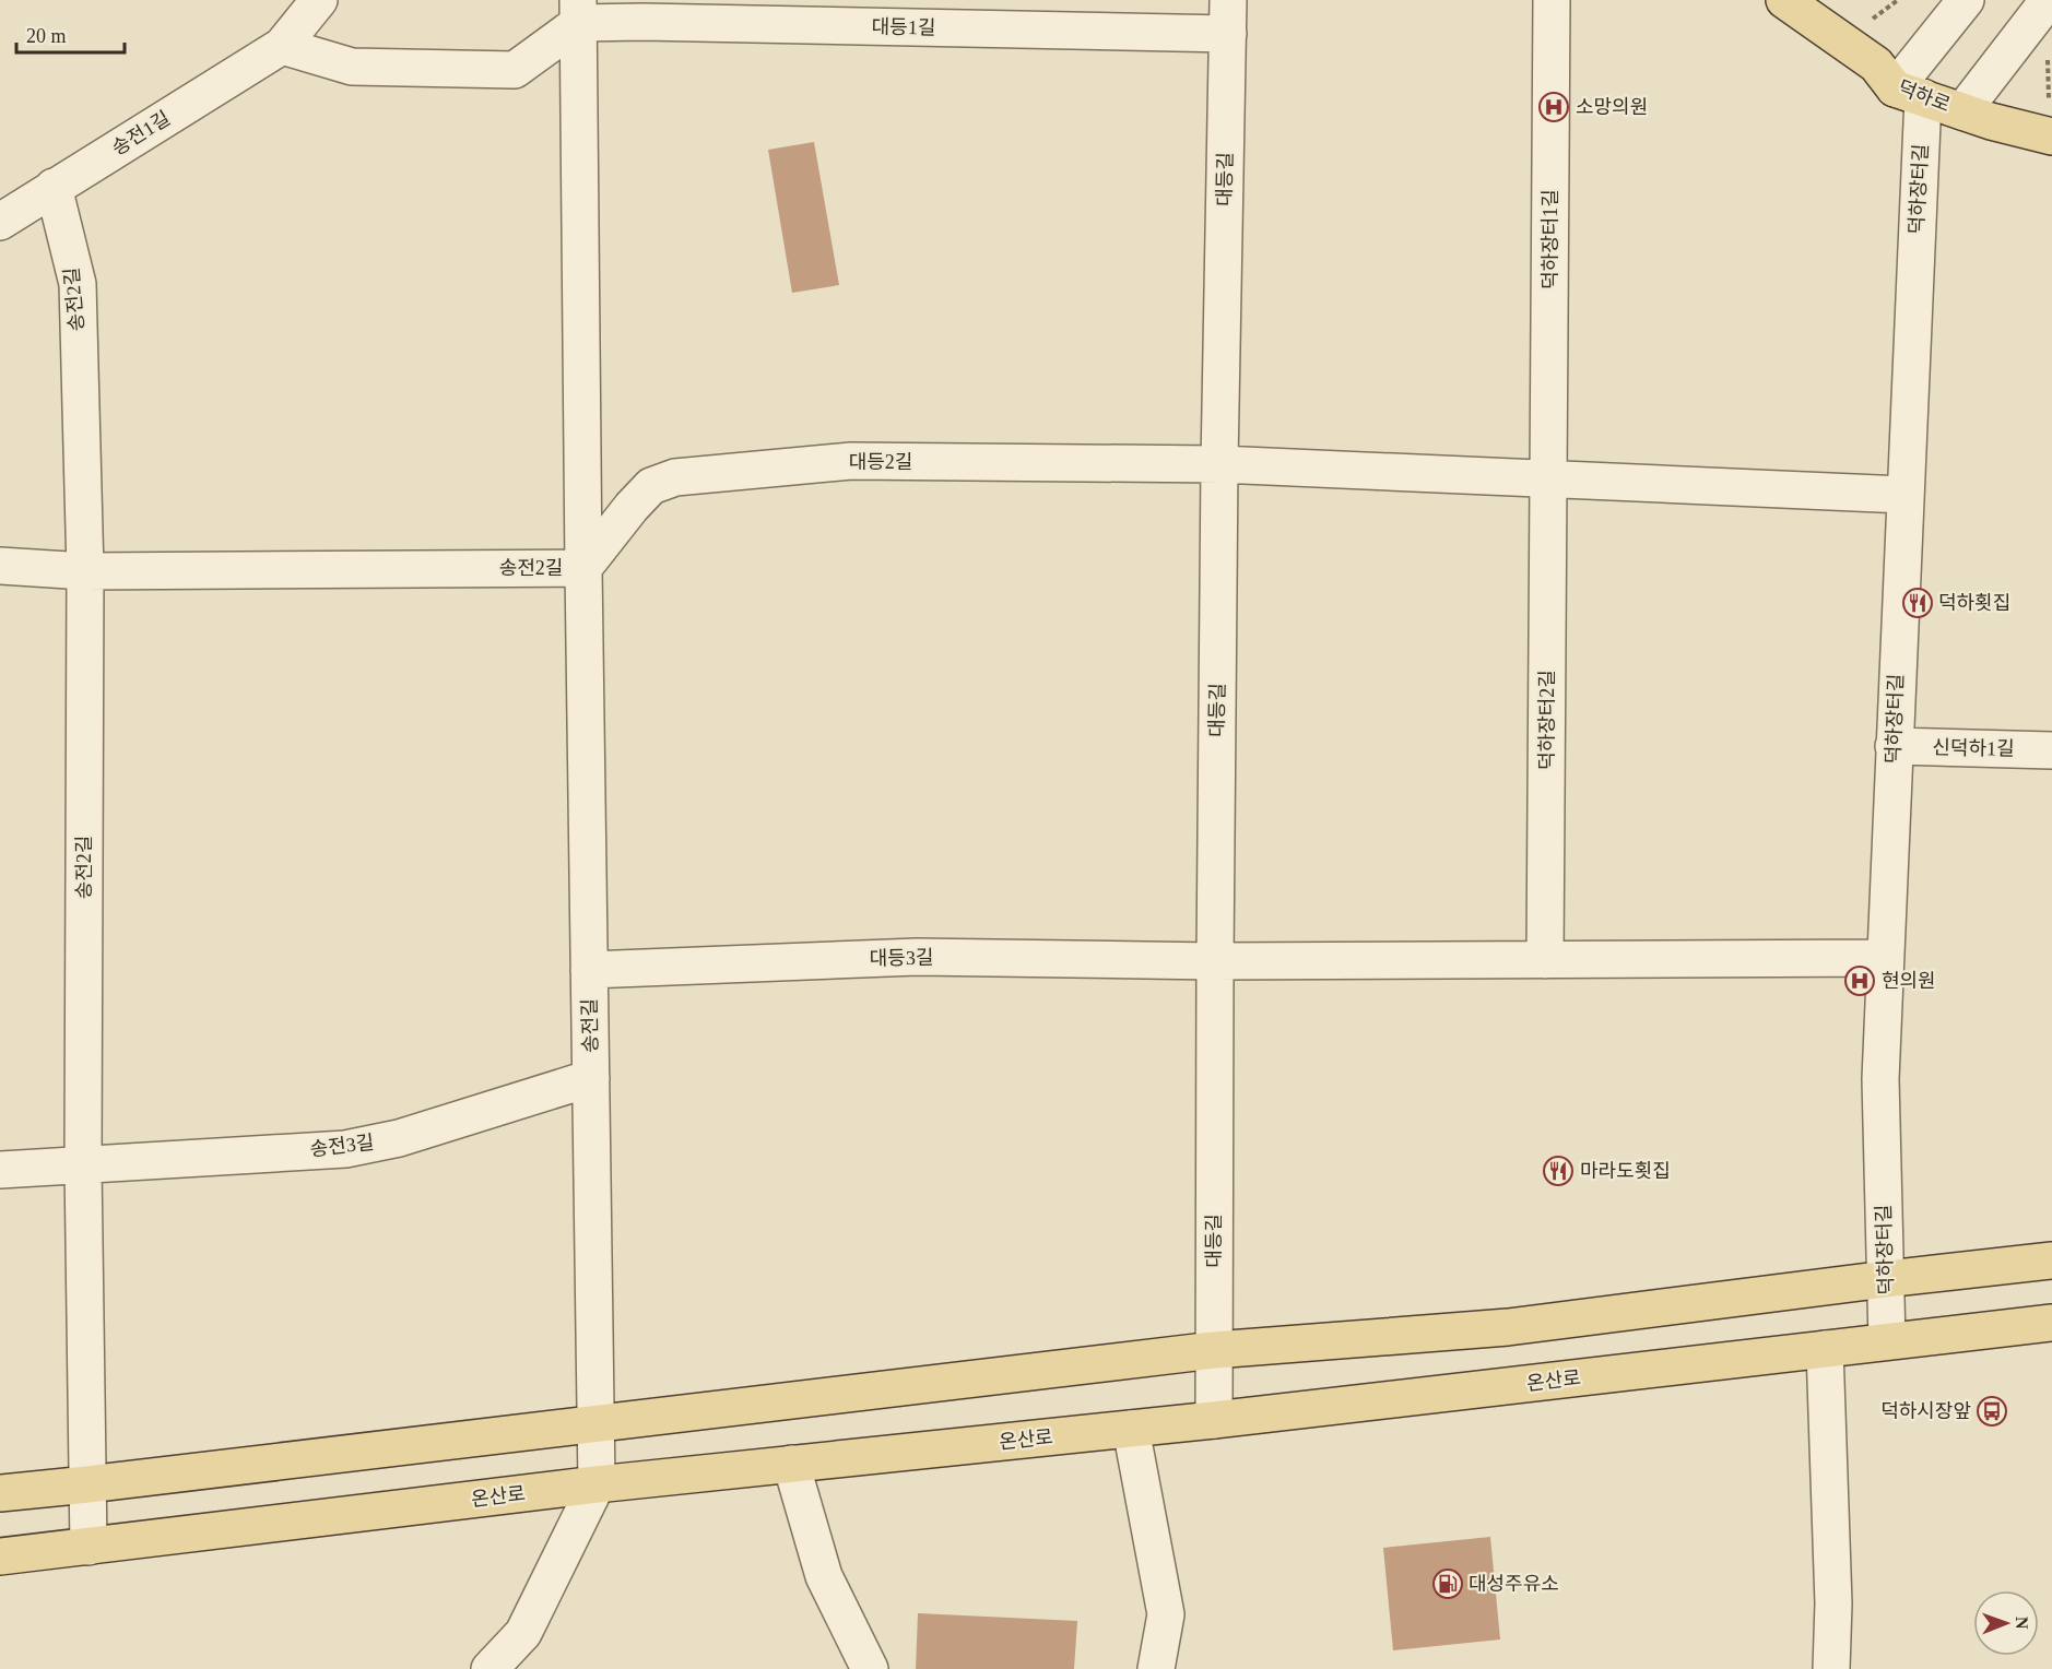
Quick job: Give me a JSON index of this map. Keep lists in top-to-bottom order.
{
  "streets": {
    "main road": ["덕하로", "온산로"],
    "street": [
      "대등1길",
      "송전1길",
      "대등길",
      "덕하장터길",
      "덕하장터1길",
      "송전2길",
      "대등2길",
      "덕하장터2길",
      "신덕하1길",
      "대등3길",
      "송전길",
      "송전3길"
    ]
  },
  "crossings": [
    ["대등1길", "대등길"],
    ["대등1길", "송전길"],
    ["덕하로", "덕하장터길"],
    ["송전1길", "송전2길"],
    ["대등길", "대등2길"],
    ["대등길", "대등3길"],
    ["대등길", "온산로"],
    ["덕하장터길", "신덕하1길"],
    ["덕하장터길", "온산로"],
    ["덕하장터1길", "덕하장터2길"],
    ["송전2길", "대등2길"],
    ["송전2길", "송전길"],
    ["송전2길", "송전3길"],
    ["대등2길", "송전길"],
    ["대등3길", "송전길"],
    ["송전길", "송전3길"],
    ["송전길", "온산로"]
  ],
  "places": {
    "hospital": ["소망의원", "현의원"],
    "restaurant": ["덕하횟집", "마라도횟집"],
    "bus stop": ["덕하시장앞"],
    "fuel station": ["대성주유소"]
  },
  "scale_bar": "20 m",
  "north": "right"
}
